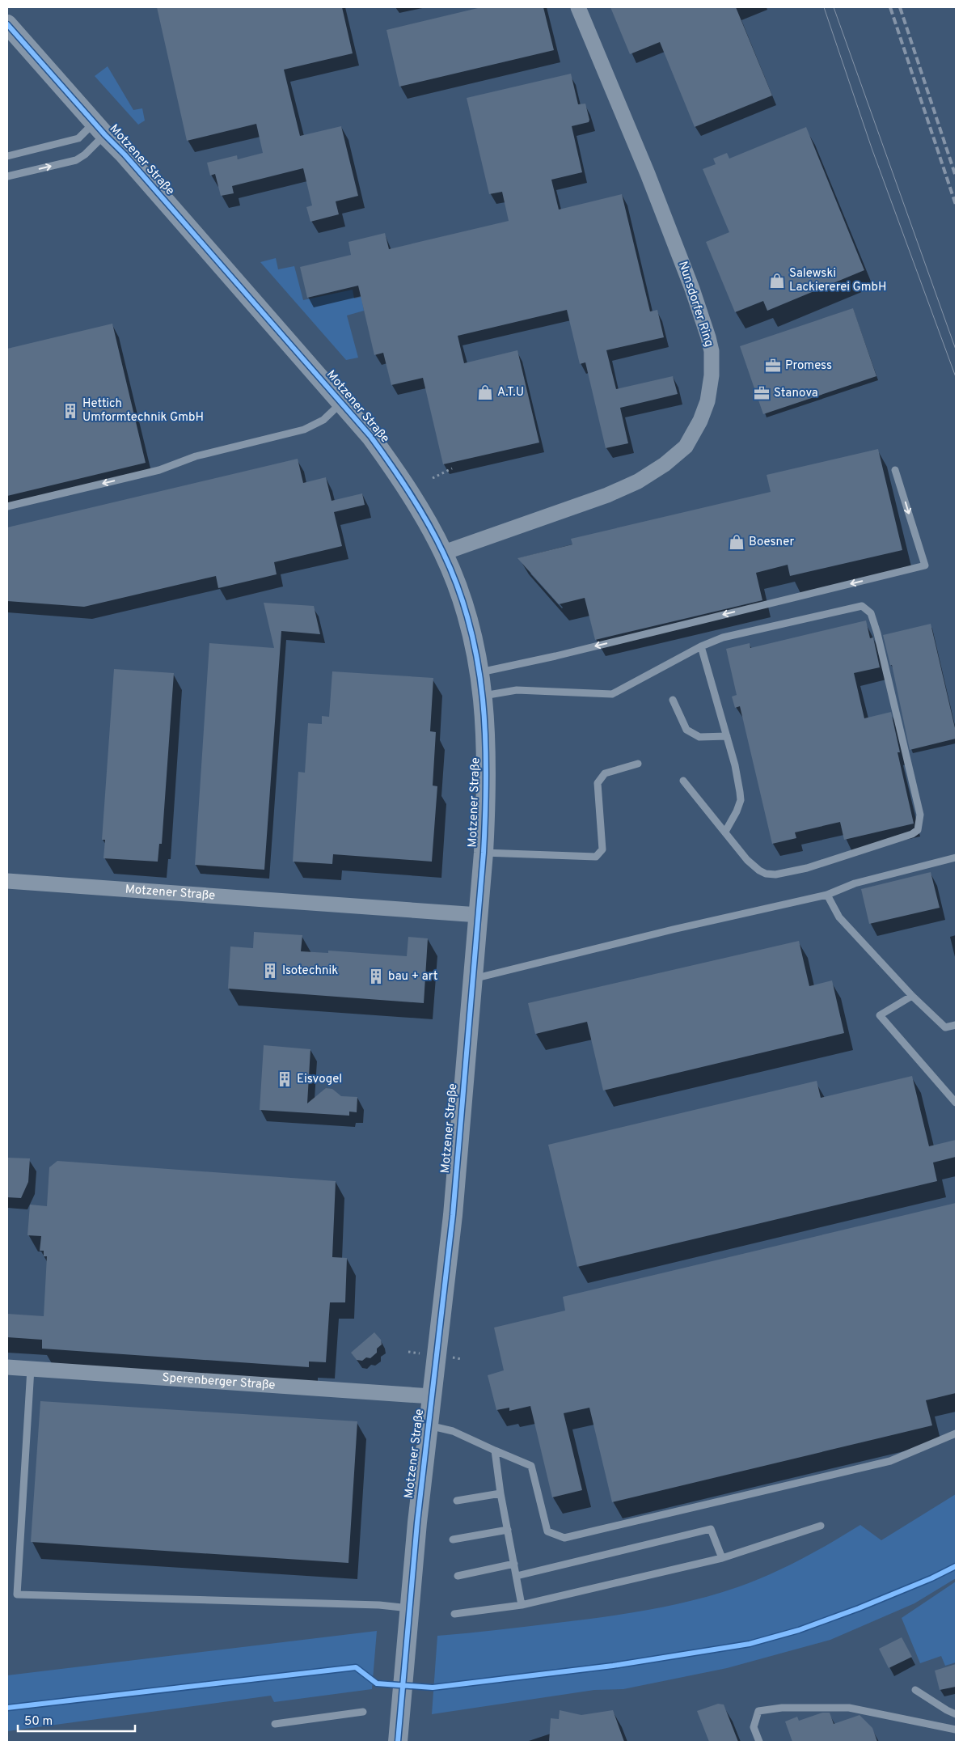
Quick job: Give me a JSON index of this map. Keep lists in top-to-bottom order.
{
  "streets": {
    "street": ["Motzener Straße", "Nunsdorfer Ring", "Sperenberger Straße"]
  },
  "crossings": [
    ["Motzener Straße", "Nunsdorfer Ring"],
    ["Motzener Straße", "Sperenberger Straße"]
  ],
  "places": {
    "shop": ["Salewski Lackiererei GmbH", "A.T.U", "Boesner"],
    "office": ["Promess", "Stanova"],
    "building": [
      "Hettich Umformtechnik GmbH",
      "Isotechnik",
      "bau + art",
      "Eisvogel"
    ]
  },
  "scale_bar": "50 m"
}
